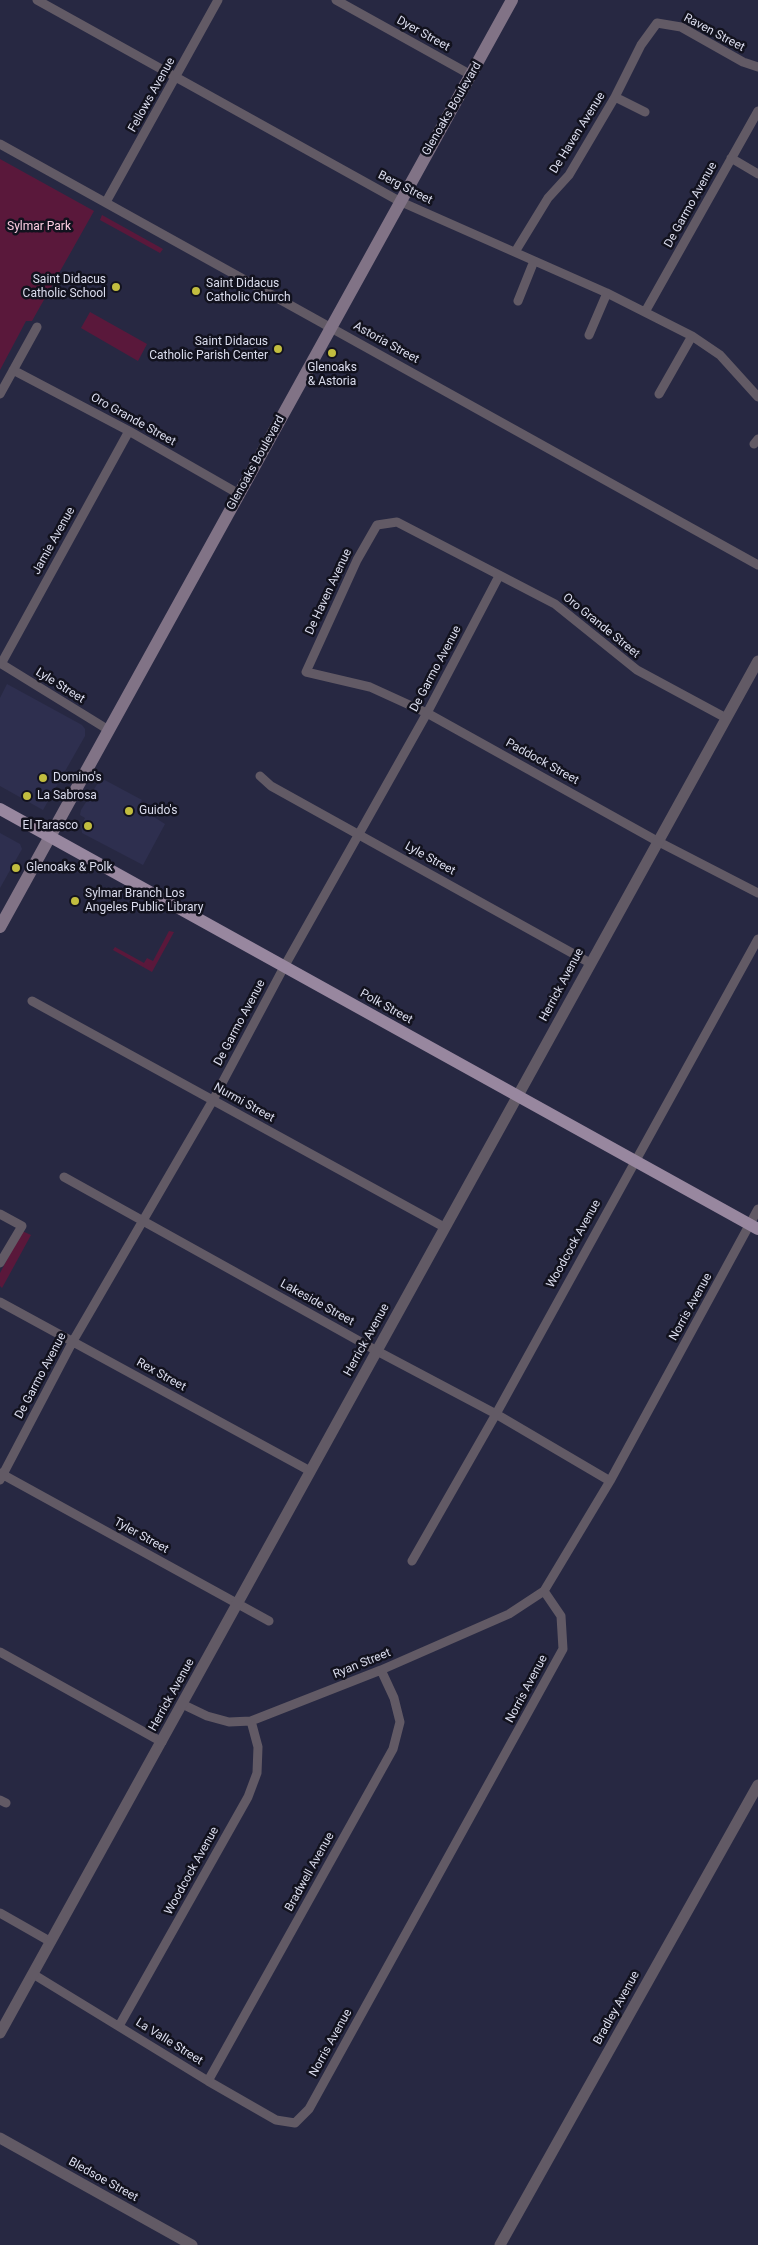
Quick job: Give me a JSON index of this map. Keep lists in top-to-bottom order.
{
  "streets": {
    "main road": ["Glenoaks Boulevard", "Polk Street"],
    "street": [
      "Raven Street",
      "Dyer Street",
      "Fellows Avenue",
      "De Haven Avenue",
      "Berg Street",
      "De Garmo Avenue",
      "Astoria Street",
      "Oro Grande Street",
      "Jamie Avenue",
      "Lyle Street",
      "Paddock Street",
      "Herrick Avenue",
      "Nurmi Street",
      "Woodcock Avenue",
      "Lakeside Street",
      "Norris Avenue",
      "Rex Street",
      "Tyler Street",
      "Ryan Street",
      "Bradwell Avenue",
      "Bradley Avenue",
      "La Valle Street",
      "Bledsoe Street"
    ]
  },
  "crossings": [
    ["Raven Street", "De Haven Avenue"],
    ["Dyer Street", "Glenoaks Boulevard"],
    ["Fellows Avenue", "Berg Street"],
    ["Fellows Avenue", "Astoria Street"],
    ["Glenoaks Boulevard", "Berg Street"],
    ["Glenoaks Boulevard", "Astoria Street"],
    ["Glenoaks Boulevard", "Oro Grande Street"],
    ["Glenoaks Boulevard", "Lyle Street"],
    ["Glenoaks Boulevard", "Polk Street"],
    ["De Haven Avenue", "Berg Street"],
    ["De Haven Avenue", "Oro Grande Street"],
    ["De Haven Avenue", "Paddock Street"],
    ["Berg Street", "De Garmo Avenue"],
    ["De Garmo Avenue", "Oro Grande Street"],
    ["De Garmo Avenue", "Lyle Street"],
    ["De Garmo Avenue", "Paddock Street"],
    ["De Garmo Avenue", "Polk Street"],
    ["De Garmo Avenue", "Nurmi Street"],
    ["De Garmo Avenue", "Lakeside Street"],
    ["De Garmo Avenue", "Rex Street"],
    ["De Garmo Avenue", "Tyler Street"],
    ["Oro Grande Street", "Jamie Avenue"],
    ["Oro Grande Street", "Herrick Avenue"],
    ["Jamie Avenue", "Lyle Street"],
    ["Lyle Street", "Herrick Avenue"],
    ["Paddock Street", "Herrick Avenue"],
    ["Herrick Avenue", "Polk Street"],
    ["Herrick Avenue", "Nurmi Street"],
    ["Herrick Avenue", "Lakeside Street"],
    ["Herrick Avenue", "Rex Street"],
    ["Herrick Avenue", "Tyler Street"],
    ["Herrick Avenue", "Ryan Street"],
    ["Herrick Avenue", "La Valle Street"],
    ["Polk Street", "Woodcock Avenue"],
    ["Polk Street", "Norris Avenue"],
    ["Woodcock Avenue", "Lakeside Street"],
    ["Woodcock Avenue", "Ryan Street"],
    ["Woodcock Avenue", "La Valle Street"],
    ["Lakeside Street", "Norris Avenue"],
    ["Norris Avenue", "Ryan Street"],
    ["Norris Avenue", "La Valle Street"],
    ["Ryan Street", "Bradwell Avenue"],
    ["Bradwell Avenue", "La Valle Street"]
  ],
  "parks": ["Sylmar Park"],
  "places": [
    "Saint Didacus Catholic School",
    "Saint Didacus Catholic Church",
    "Saint Didacus Catholic Parish Center",
    "Glenoaks & Astoria",
    "Domino's",
    "La Sabrosa",
    "Guido's",
    "El Tarasco",
    "Glenoaks & Polk",
    "Sylmar Branch Los Angeles Public Library"
  ]
}
